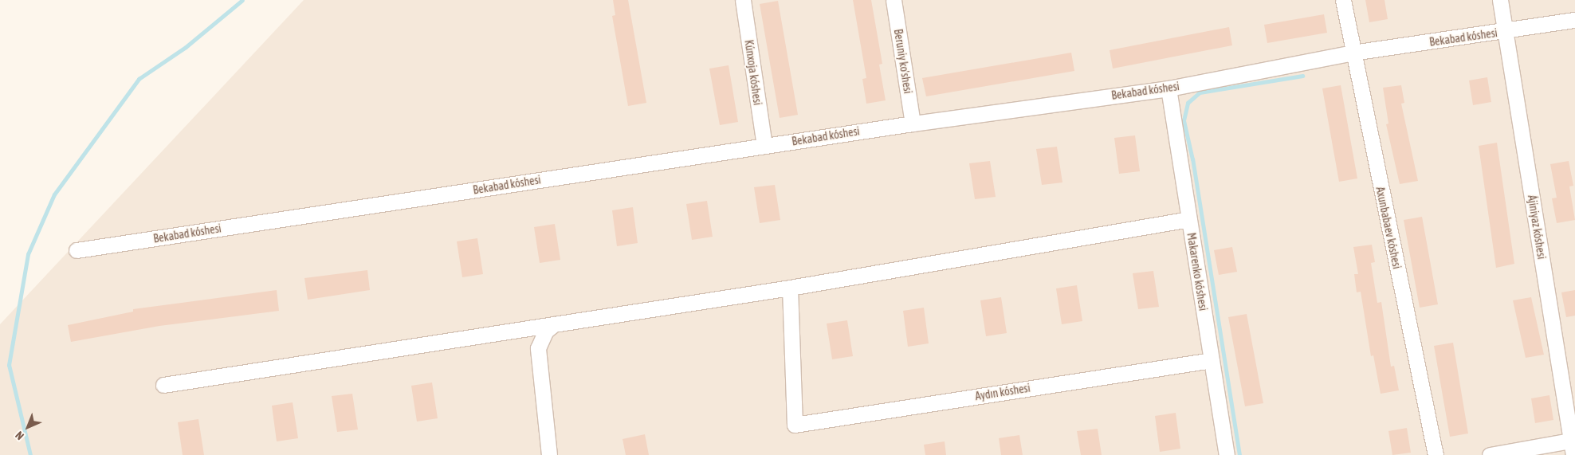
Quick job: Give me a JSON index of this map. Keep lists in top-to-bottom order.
{
  "streets": {
    "street": [
      "Bekabad kóshesi",
      "Beruniy ko'shesi",
      "Kúnxoja kóshesi",
      "Ájiniyaz kóshesi",
      "Axunbabaev kóshesi",
      "Makarenko kóshesi",
      "Aydın kóshesi"
    ]
  },
  "crossings": [
    ["Bekabad kóshesi", "Beruniy ko'shesi"],
    ["Bekabad kóshesi", "Kúnxoja kóshesi"],
    ["Bekabad kóshesi", "Ájiniyaz kóshesi"],
    ["Bekabad kóshesi", "Axunbabaev kóshesi"],
    ["Bekabad kóshesi", "Makarenko kóshesi"],
    ["Makarenko kóshesi", "Aydın kóshesi"]
  ],
  "north": "bottom left"
}
